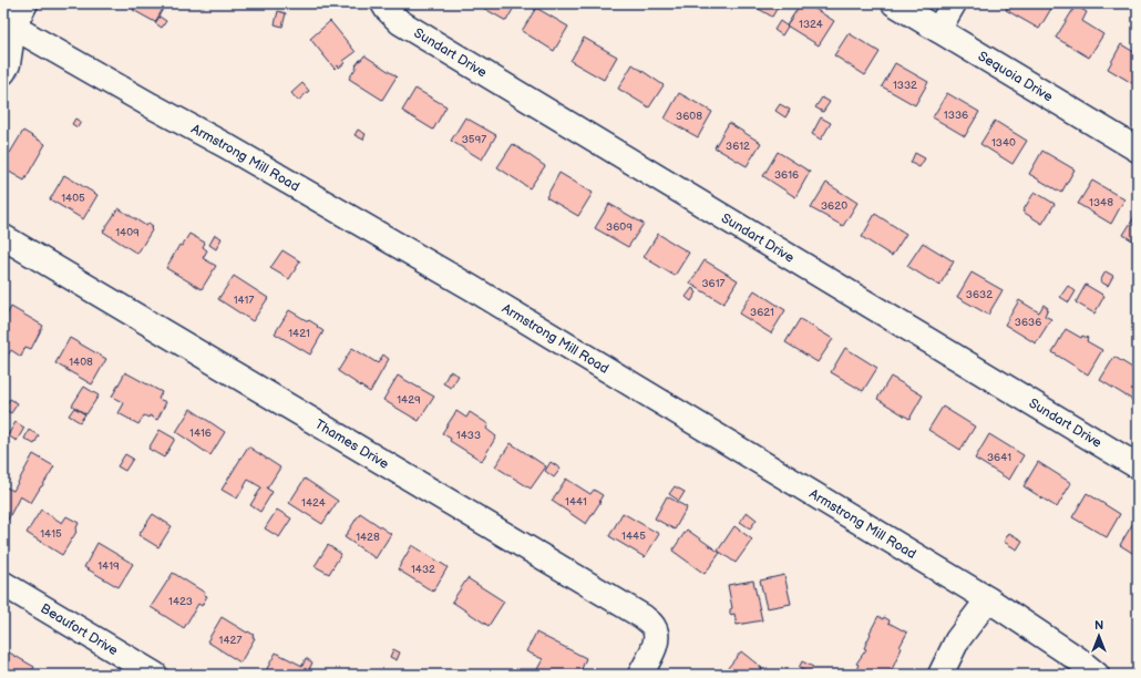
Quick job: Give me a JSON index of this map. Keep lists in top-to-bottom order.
{
  "streets": {
    "street": [
      "Sundart Drive",
      "Sequoia Drive",
      "Armstrong Mill Road",
      "Thames Drive",
      "Beaufort Drive"
    ]
  },
  "house_numbers": [
    "1324",
    "1332",
    "1336",
    "3608",
    "3597",
    "1340",
    "3612",
    "3616",
    "1405",
    "1348",
    "3620",
    "3609",
    "1409",
    "3617",
    "3632",
    "1417",
    "3621",
    "3636",
    "1421",
    "1408",
    "1429",
    "1416",
    "1433",
    "3641",
    "1441",
    "1424",
    "1415",
    "1445",
    "1428",
    "1419",
    "1432",
    "1423",
    "1427"
  ],
  "north": "top"
}
